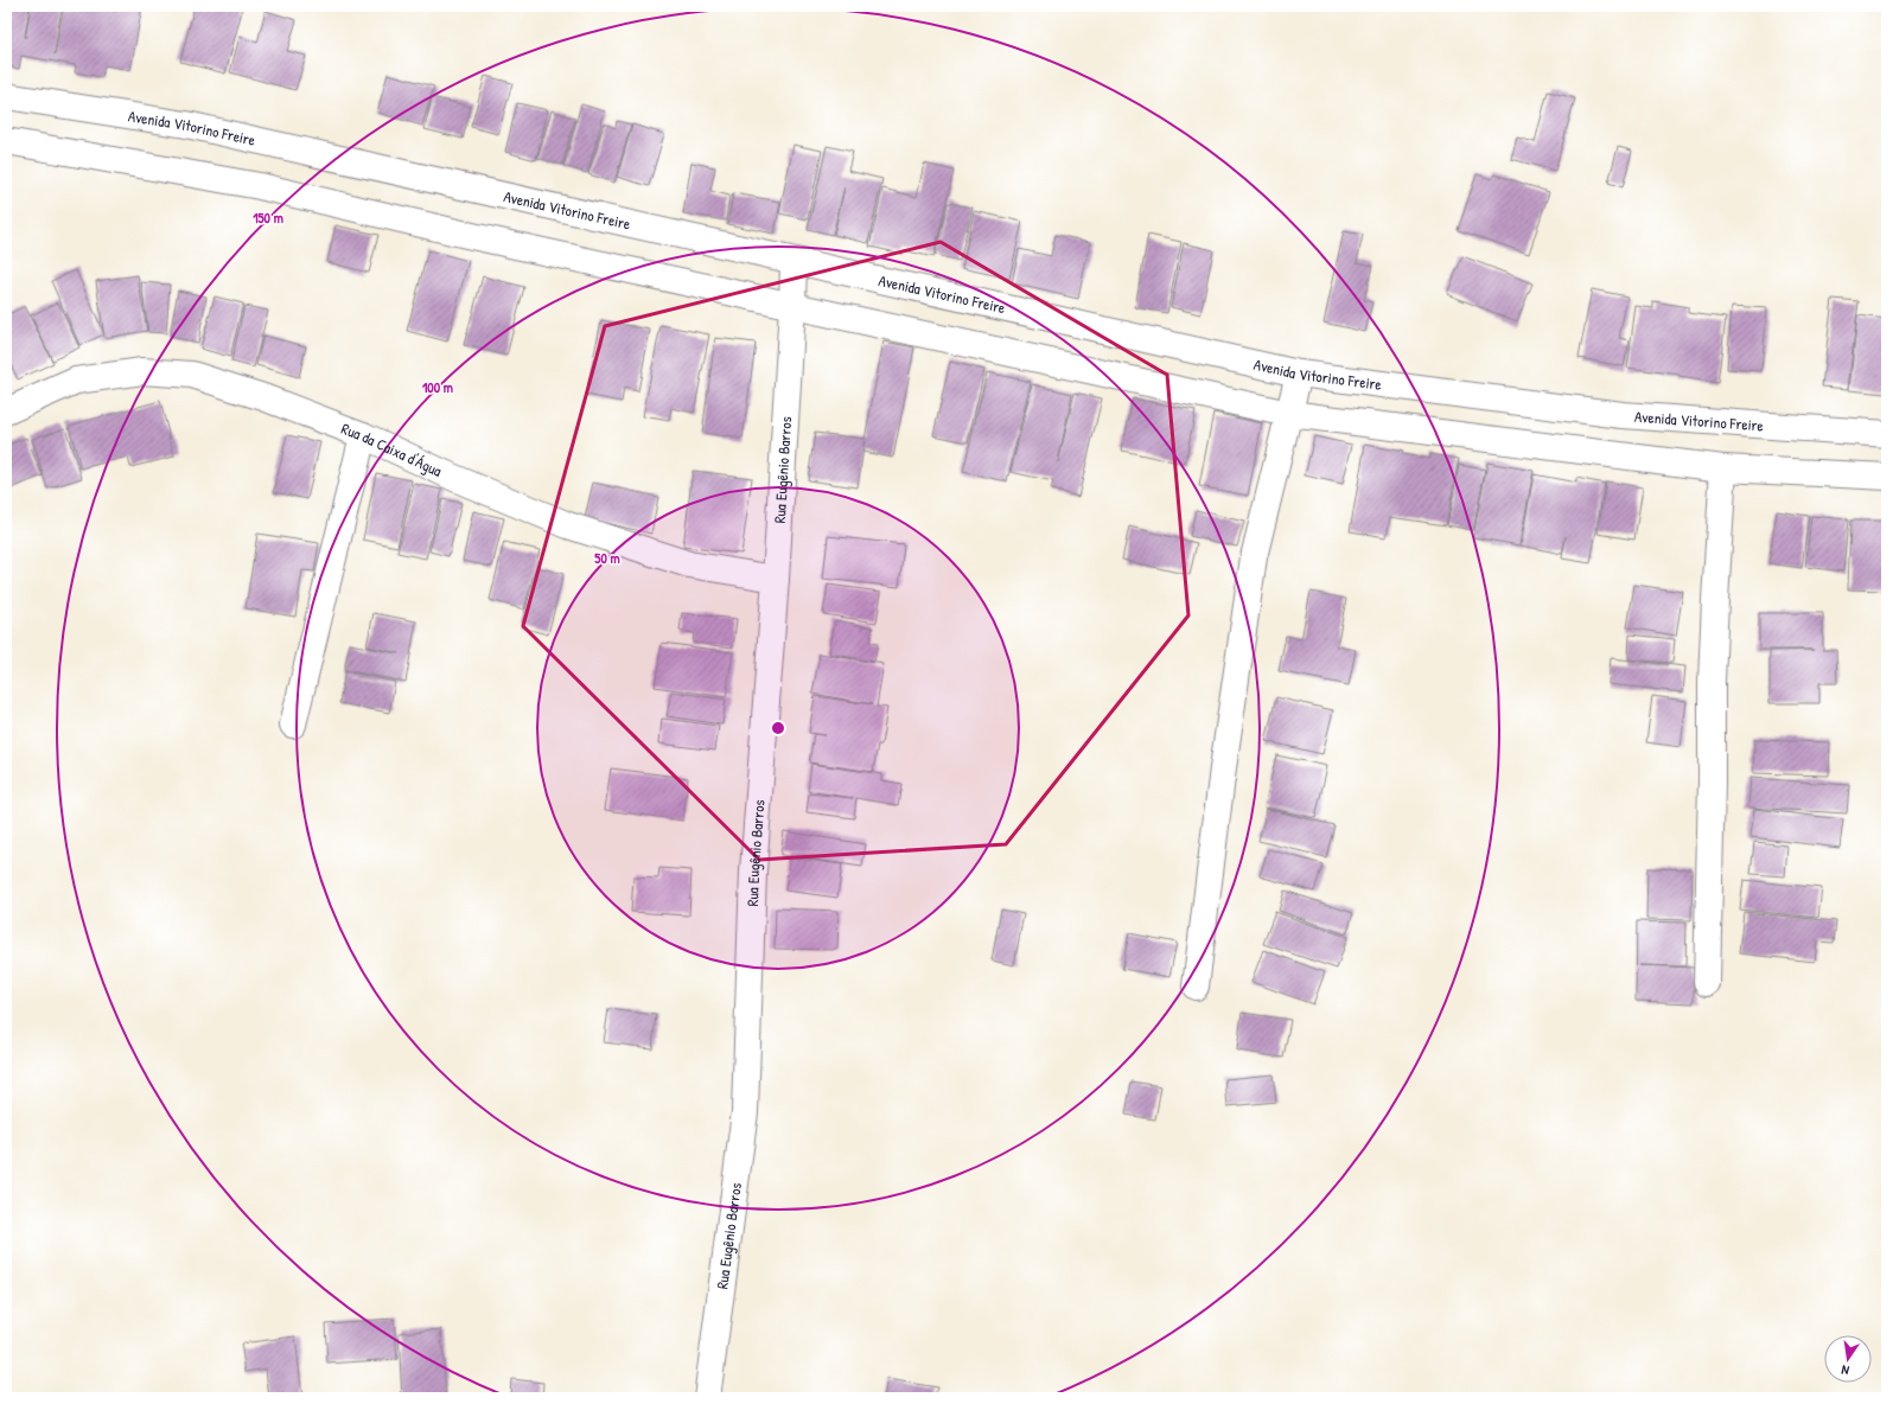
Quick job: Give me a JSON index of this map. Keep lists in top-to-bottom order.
{
  "streets": {
    "street": ["Avenida Vitorino Freire", "Rua da Caixa d'Água", "Rua Eugênio Barros"]
  },
  "crossings": [
    ["Avenida Vitorino Freire", "Rua Eugênio Barros"],
    ["Rua da Caixa d'Água", "Rua Eugênio Barros"]
  ],
  "north": "bottom",
  "rings": ["150 m", "100 m", "50 m"]
}
